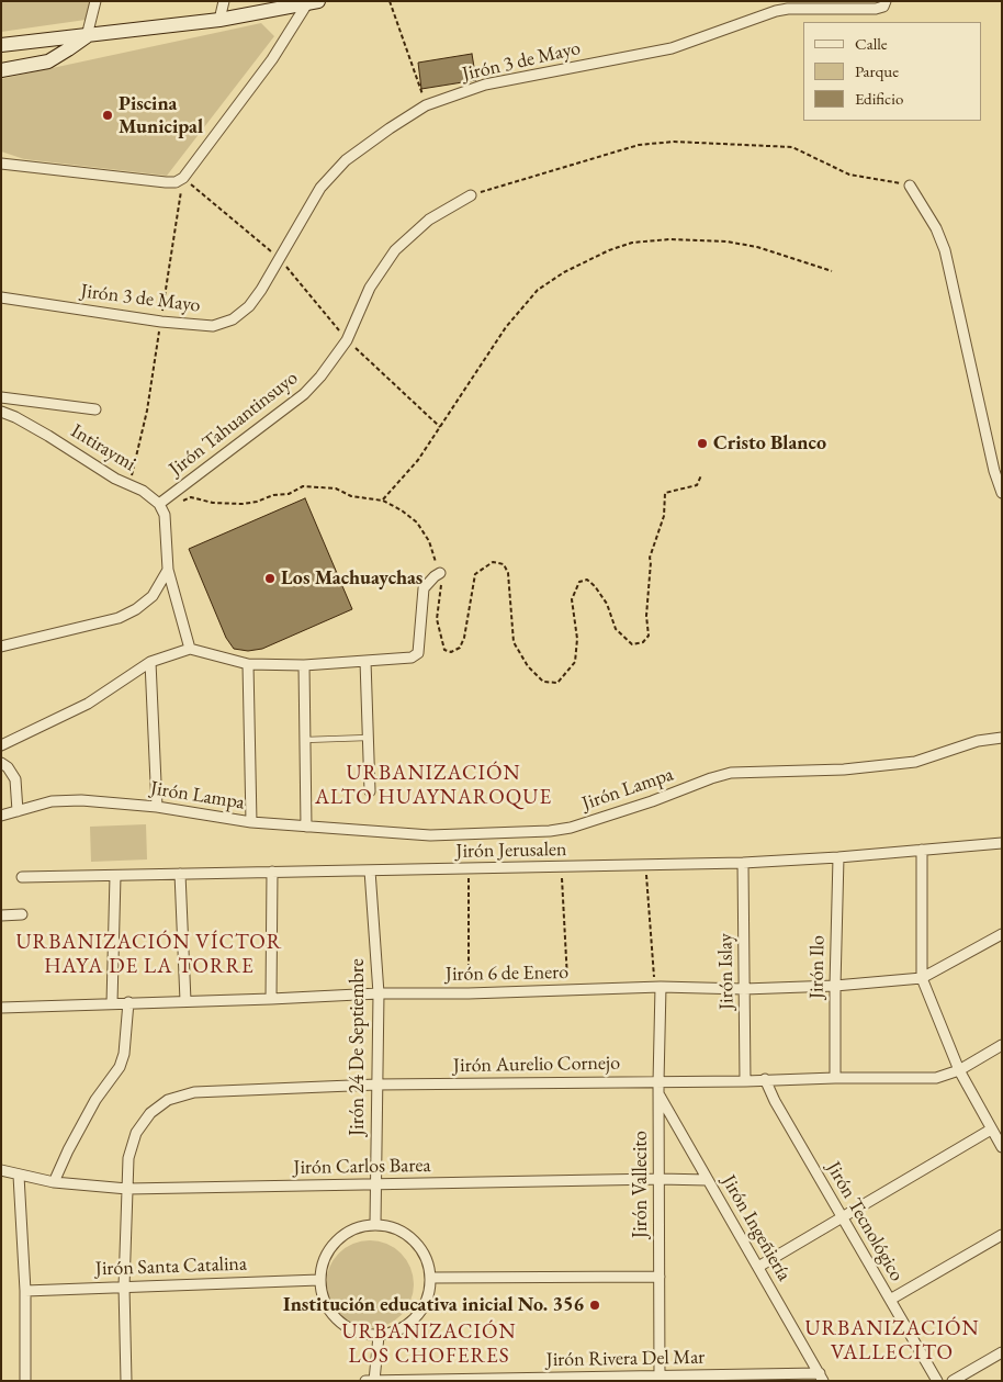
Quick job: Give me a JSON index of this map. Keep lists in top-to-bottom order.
{
  "streets": {
    "street": [
      "Jirón 3 de Mayo",
      "Jirón Tahuantinsuyo",
      "Intiraymi",
      "Jirón Lampa",
      "Jirón Jerusalen",
      "Jirón Ilo",
      "Jirón Islay",
      "Jirón 6 de Enero",
      "Jirón 24 De Septiembre",
      "Jirón Aurelio Cornejo",
      "Jirón Carlos Barea",
      "Jirón Vallecito",
      "Jirón Tecnológico",
      "Jirón Ingeñiería",
      "Jirón Santa Catalina",
      "Jirón Rivera Del Mar"
    ]
  },
  "crossings": [
    ["Jirón Tahuantinsuyo", "Intiraymi"],
    ["Jirón Jerusalen", "Jirón Ilo"],
    ["Jirón Jerusalen", "Jirón Islay"],
    ["Jirón Jerusalen", "Jirón 24 De Septiembre"],
    ["Jirón Ilo", "Jirón 6 de Enero"],
    ["Jirón Ilo", "Jirón Aurelio Cornejo"],
    ["Jirón Islay", "Jirón 6 de Enero"],
    ["Jirón Islay", "Jirón Aurelio Cornejo"],
    ["Jirón 6 de Enero", "Jirón 24 De Septiembre"],
    ["Jirón 6 de Enero", "Jirón Vallecito"],
    ["Jirón 24 De Septiembre", "Jirón Aurelio Cornejo"],
    ["Jirón 24 De Septiembre", "Jirón Carlos Barea"],
    ["Jirón 24 De Septiembre", "Jirón Santa Catalina"],
    ["Jirón Aurelio Cornejo", "Jirón Carlos Barea"],
    ["Jirón Aurelio Cornejo", "Jirón Vallecito"],
    ["Jirón Aurelio Cornejo", "Jirón Tecnológico"],
    ["Jirón Aurelio Cornejo", "Jirón Santa Catalina"],
    ["Jirón Carlos Barea", "Jirón Vallecito"],
    ["Jirón Carlos Barea", "Jirón Ingeñiería"],
    ["Jirón Vallecito", "Jirón Ingeñiería"],
    ["Jirón Vallecito", "Jirón Rivera Del Mar"],
    ["Jirón Ingeñiería", "Jirón Rivera Del Mar"]
  ],
  "districts": [
    "URBANIZACIÓN ALTO HUAYNAROQUE",
    "URBANIZACIÓN VÍCTOR HAYA DE LA TORRE",
    "URBANIZACIÓN VALLECITO",
    "URBANIZACIÓN LOS CHOFERES"
  ],
  "places": [
    "Piscina Municipal",
    "Cristo Blanco",
    "Los Machuaychas",
    "Institución educativa inicial No. 356"
  ],
  "legend": ["Calle", "Parque", "Edificio"]
}
